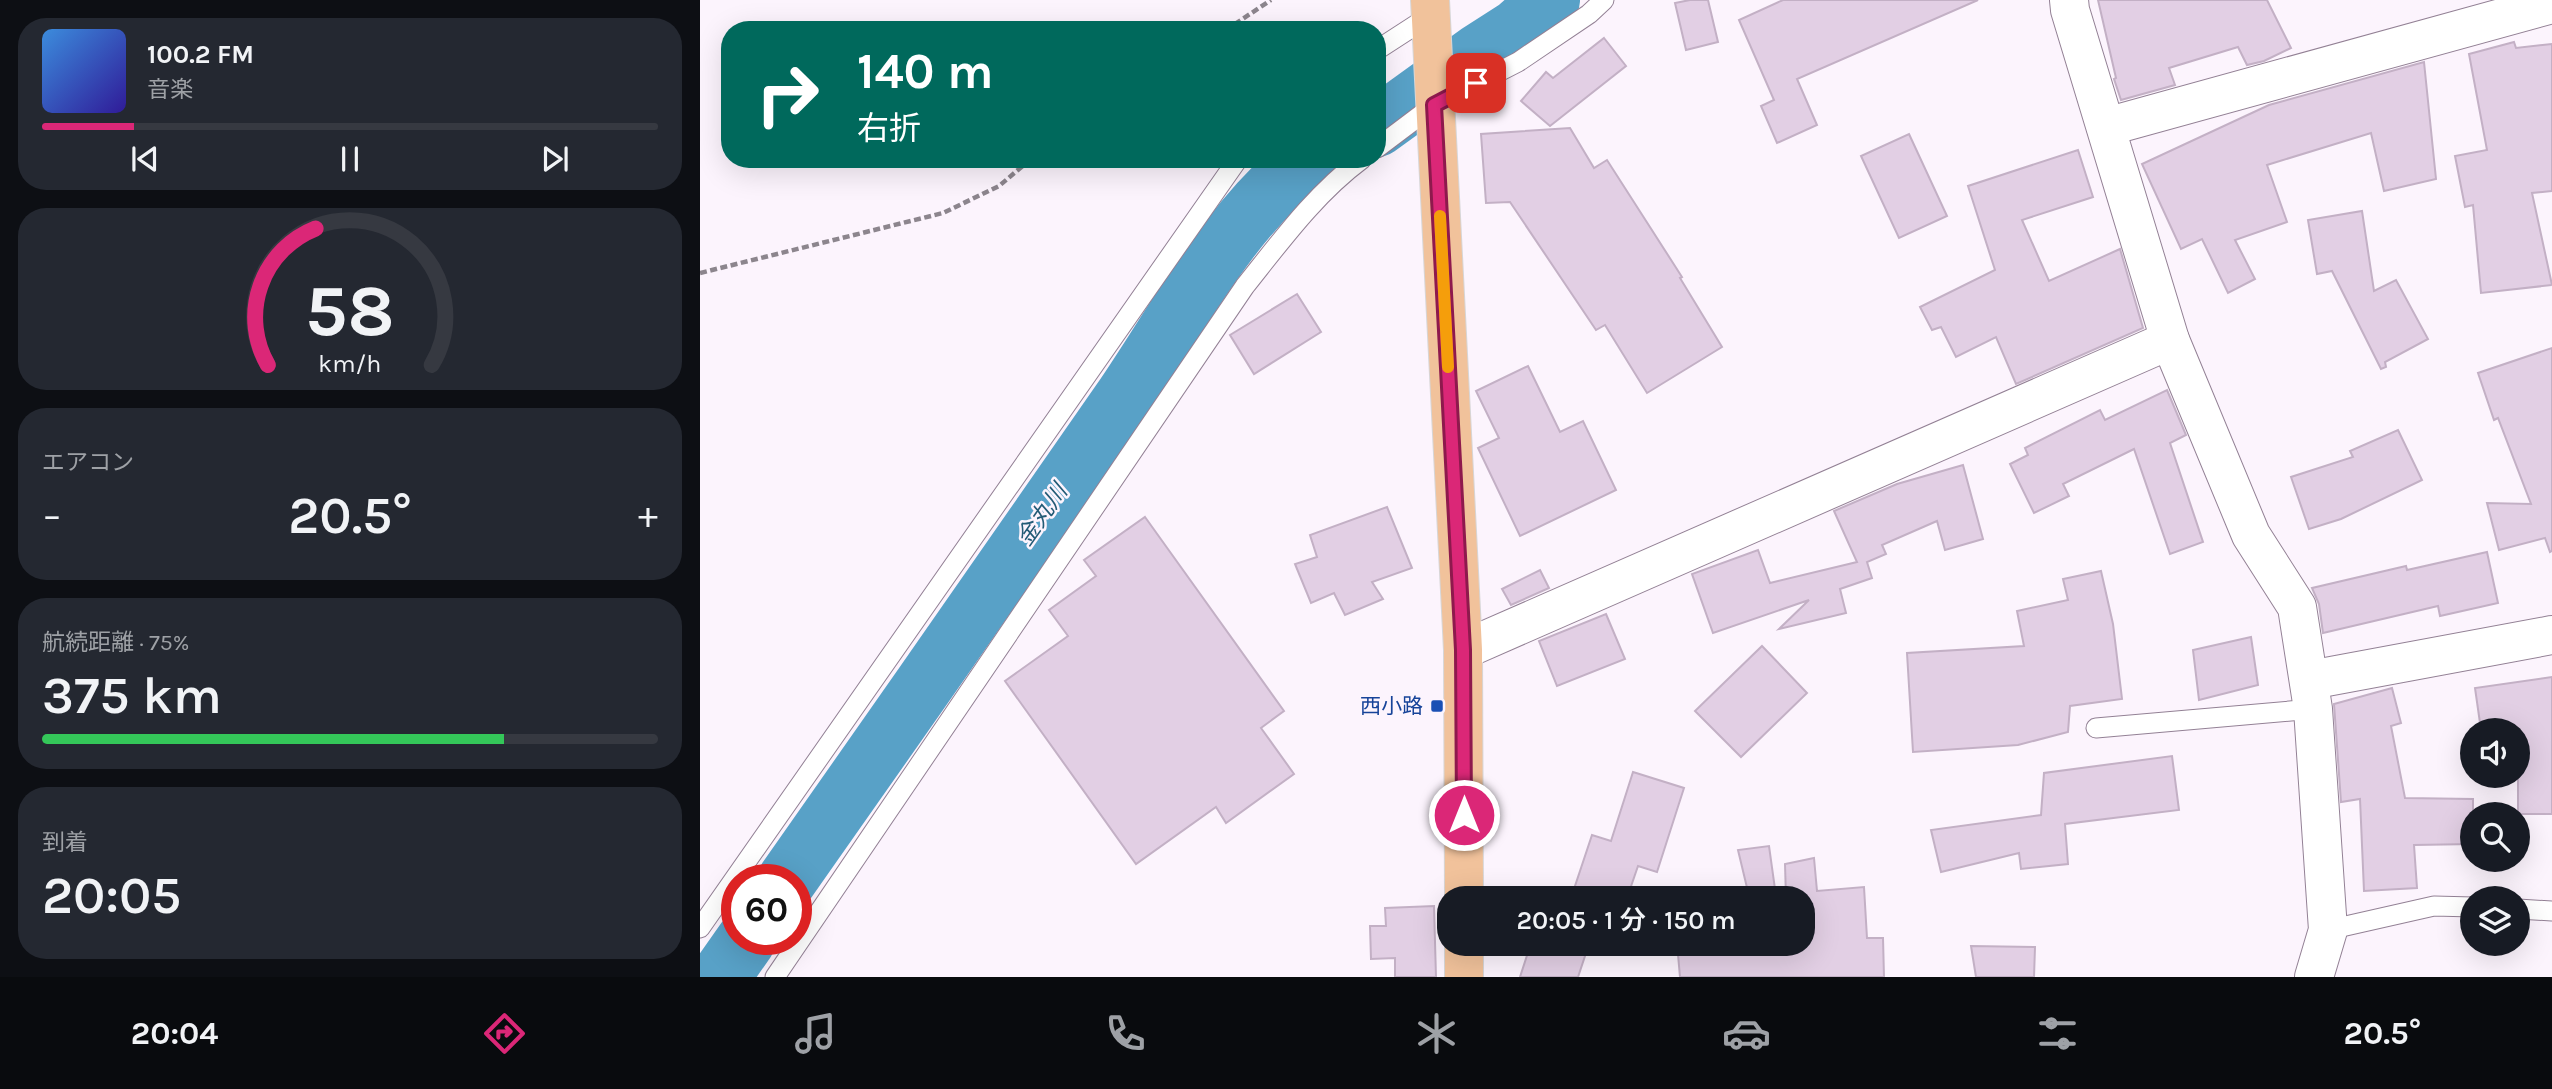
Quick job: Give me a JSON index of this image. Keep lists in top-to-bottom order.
{
  "water": ["金丸川"],
  "places": {
    "transit": ["西小路"]
  },
  "page": {
    "turn": ["140 m", "右折"],
    "song": ["100.2 FM", "音楽"],
    "tile": [
      "エアコン",
      ["航続距離 · 75%", "375 km"],
      ["到着", "20:05"]
    ],
    "heat": ["−", "20.5°", "+"],
    "limit": "60",
    "trip": "20:05 · 1 分 · 150 m",
    "tabs": ["20:04", "20.5°"],
    "gauge": ["58", "km/h"]
  }
}
